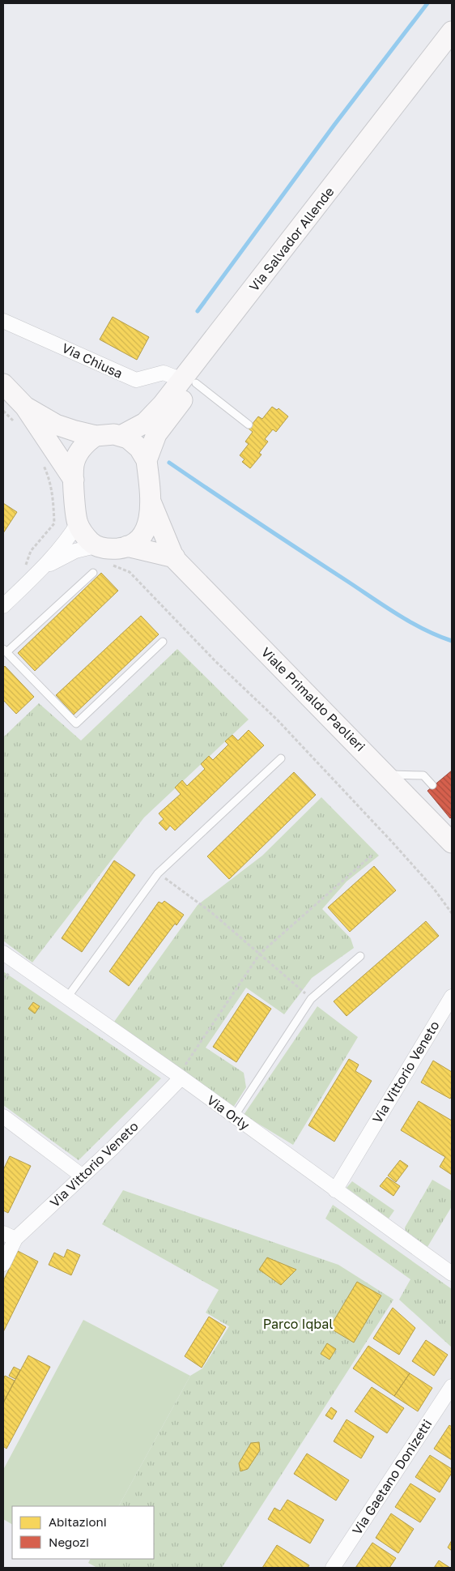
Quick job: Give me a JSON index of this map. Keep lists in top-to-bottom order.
{
  "streets": {
    "main road": ["Via Salvador Allende", "Viale Primaldo Paolieri"],
    "street": [
      "Via Chiusa",
      "Via Vittorio Veneto",
      "Via Orly",
      "Via Gaetano Donizetti"
    ]
  },
  "crossings": [
    ["Via Salvador Allende", "Via Chiusa"],
    ["Via Salvador Allende", "Viale Primaldo Paolieri"],
    ["Via Vittorio Veneto", "Via Orly"]
  ],
  "parks": ["Parco Iqbal"],
  "legend": ["Abitazioni", "Negozi"]
}
